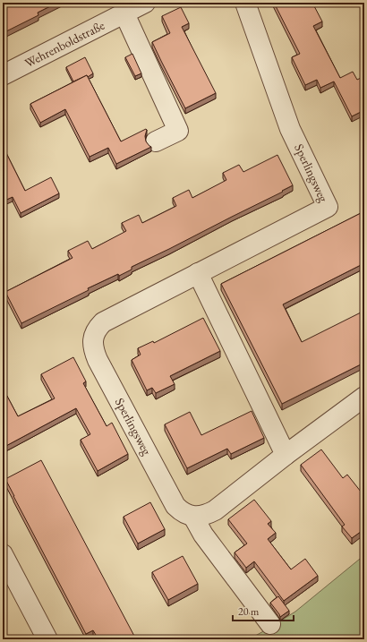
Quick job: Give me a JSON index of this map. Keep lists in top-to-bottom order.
{
  "streets": {
    "street": ["Wehrenboldstraße", "Sperlingsweg"]
  },
  "scale_bar": "20 m"
}
